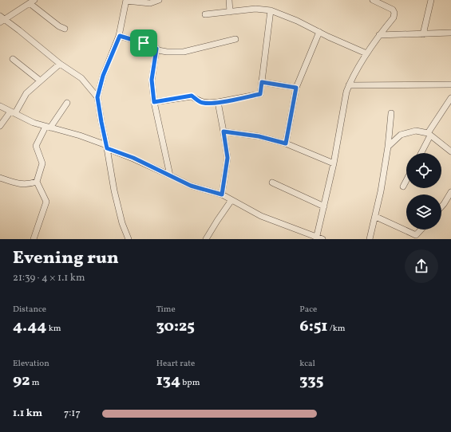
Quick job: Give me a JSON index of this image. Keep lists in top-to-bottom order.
{
  "page": {
    "heading": ["Evening run", "21:39 · 4 × 1.1 km"],
    "stats": [
      ["Distance", "4.44 km"],
      ["Time", "30:25"],
      ["Pace", "6:51 /km"],
      ["Elevation", "92 m"],
      ["Heart rate", "134 bpm"],
      ["kcal", "335"]
    ],
    "list": [
      {
        "name": "1.1 km",
        "note": "7:17"
      }
    ]
  }
}
